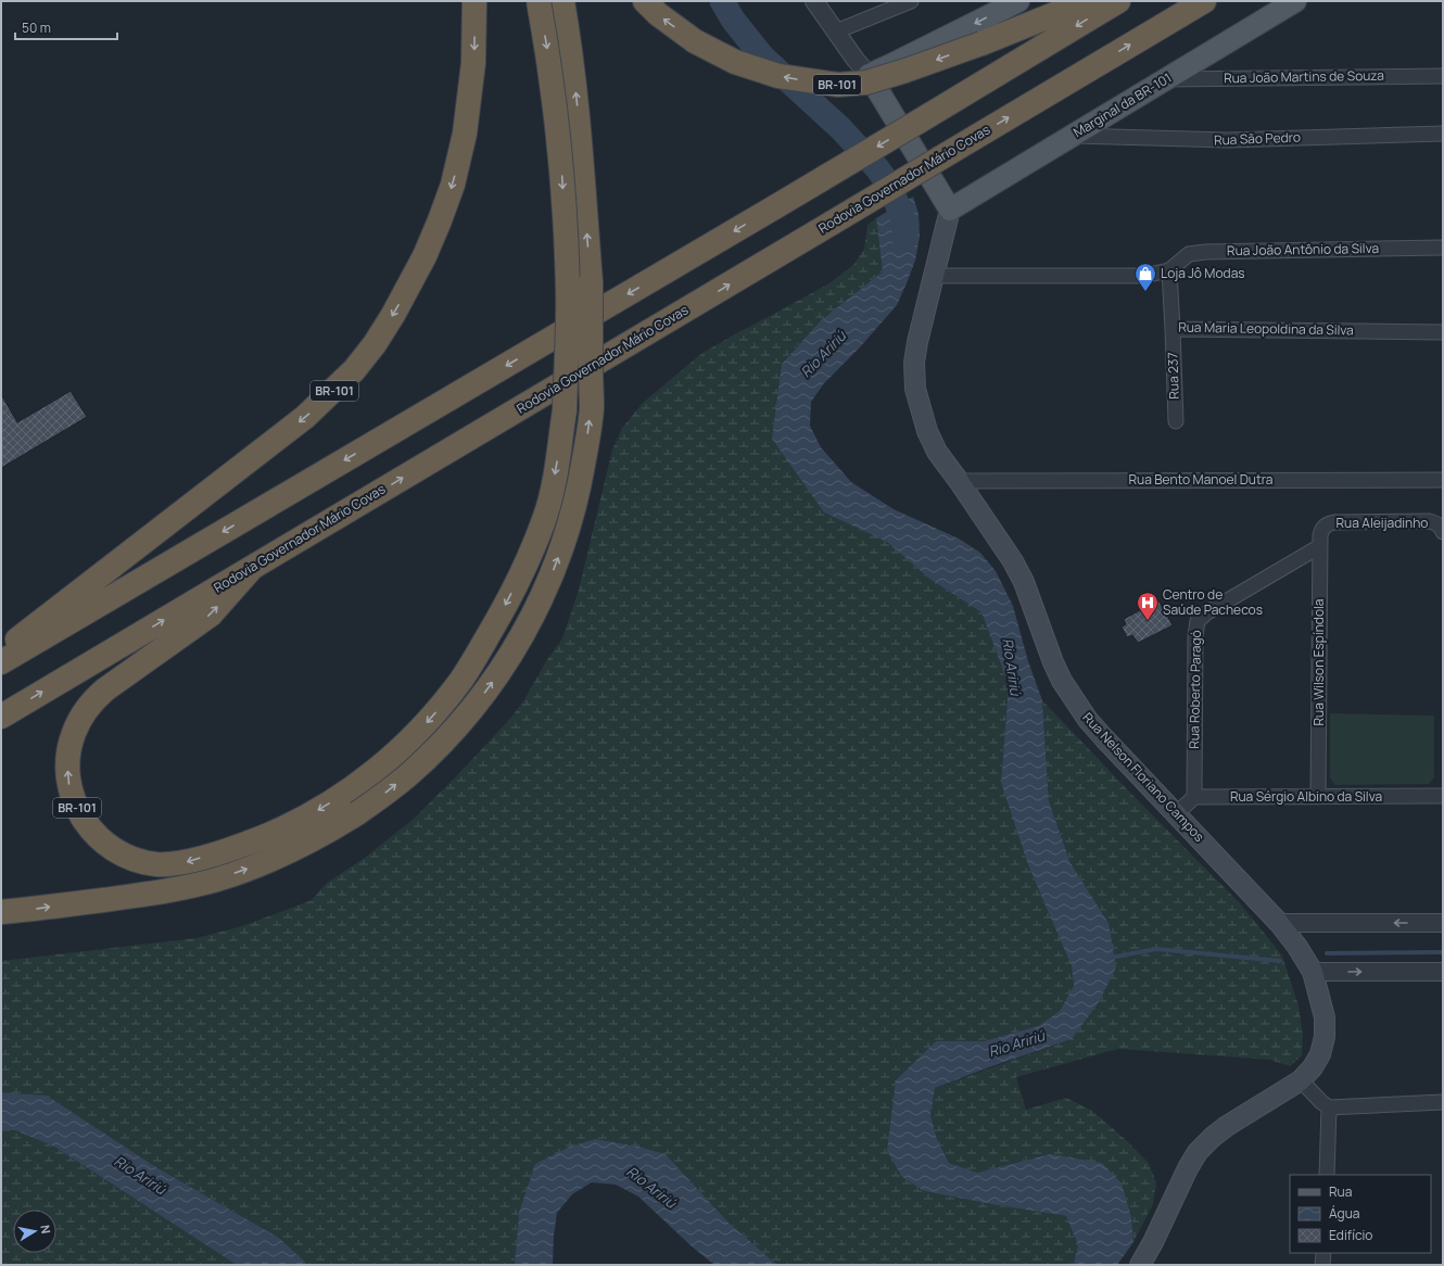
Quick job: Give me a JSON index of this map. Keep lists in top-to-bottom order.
{
  "streets": {
    "highway": ["BR-101", "Rodovia Governador Mário Covas"],
    "main road": ["Marginal da BR-101", "Rua Nelson Floriano Campos"],
    "street": [
      "Rua João Martins de Souza",
      "Rua São Pedro",
      "Rua João Antônio da Silva",
      "Rua Maria Leopoldina da Silva",
      "Rua 237",
      "Rua Bento Manoel Dutra",
      "Rua Aleijadinho",
      "Rua Wilson Espíndola",
      "Rua Roberto Paragó",
      "Rua Sérgio Albino da Silva"
    ]
  },
  "crossings": [
    ["Rua João Martins de Souza", "Marginal da BR-101"],
    ["BR-101", "Rodovia Governador Mário Covas"],
    ["Marginal da BR-101", "Rua São Pedro"],
    ["Marginal da BR-101", "Rua Nelson Floriano Campos"],
    ["Rua João Antônio da Silva", "Rua Maria Leopoldina da Silva"],
    ["Rua Maria Leopoldina da Silva", "Rua 237"],
    ["Rua Bento Manoel Dutra", "Rua Nelson Floriano Campos"],
    ["Rua Aleijadinho", "Rua Wilson Espíndola"],
    ["Rua Wilson Espíndola", "Rua Roberto Paragó"],
    ["Rua Wilson Espíndola", "Rua Sérgio Albino da Silva"],
    ["Rua Roberto Paragó", "Rua Sérgio Albino da Silva"]
  ],
  "water": ["Rio Aririú"],
  "places": {
    "shop": ["Loja Jô Modas"],
    "hospital": ["Centro de Saúde Pachecos"]
  },
  "legend": ["Rua", "Água", "Edifício"],
  "scale_bar": "50 m",
  "north": "right"
}
